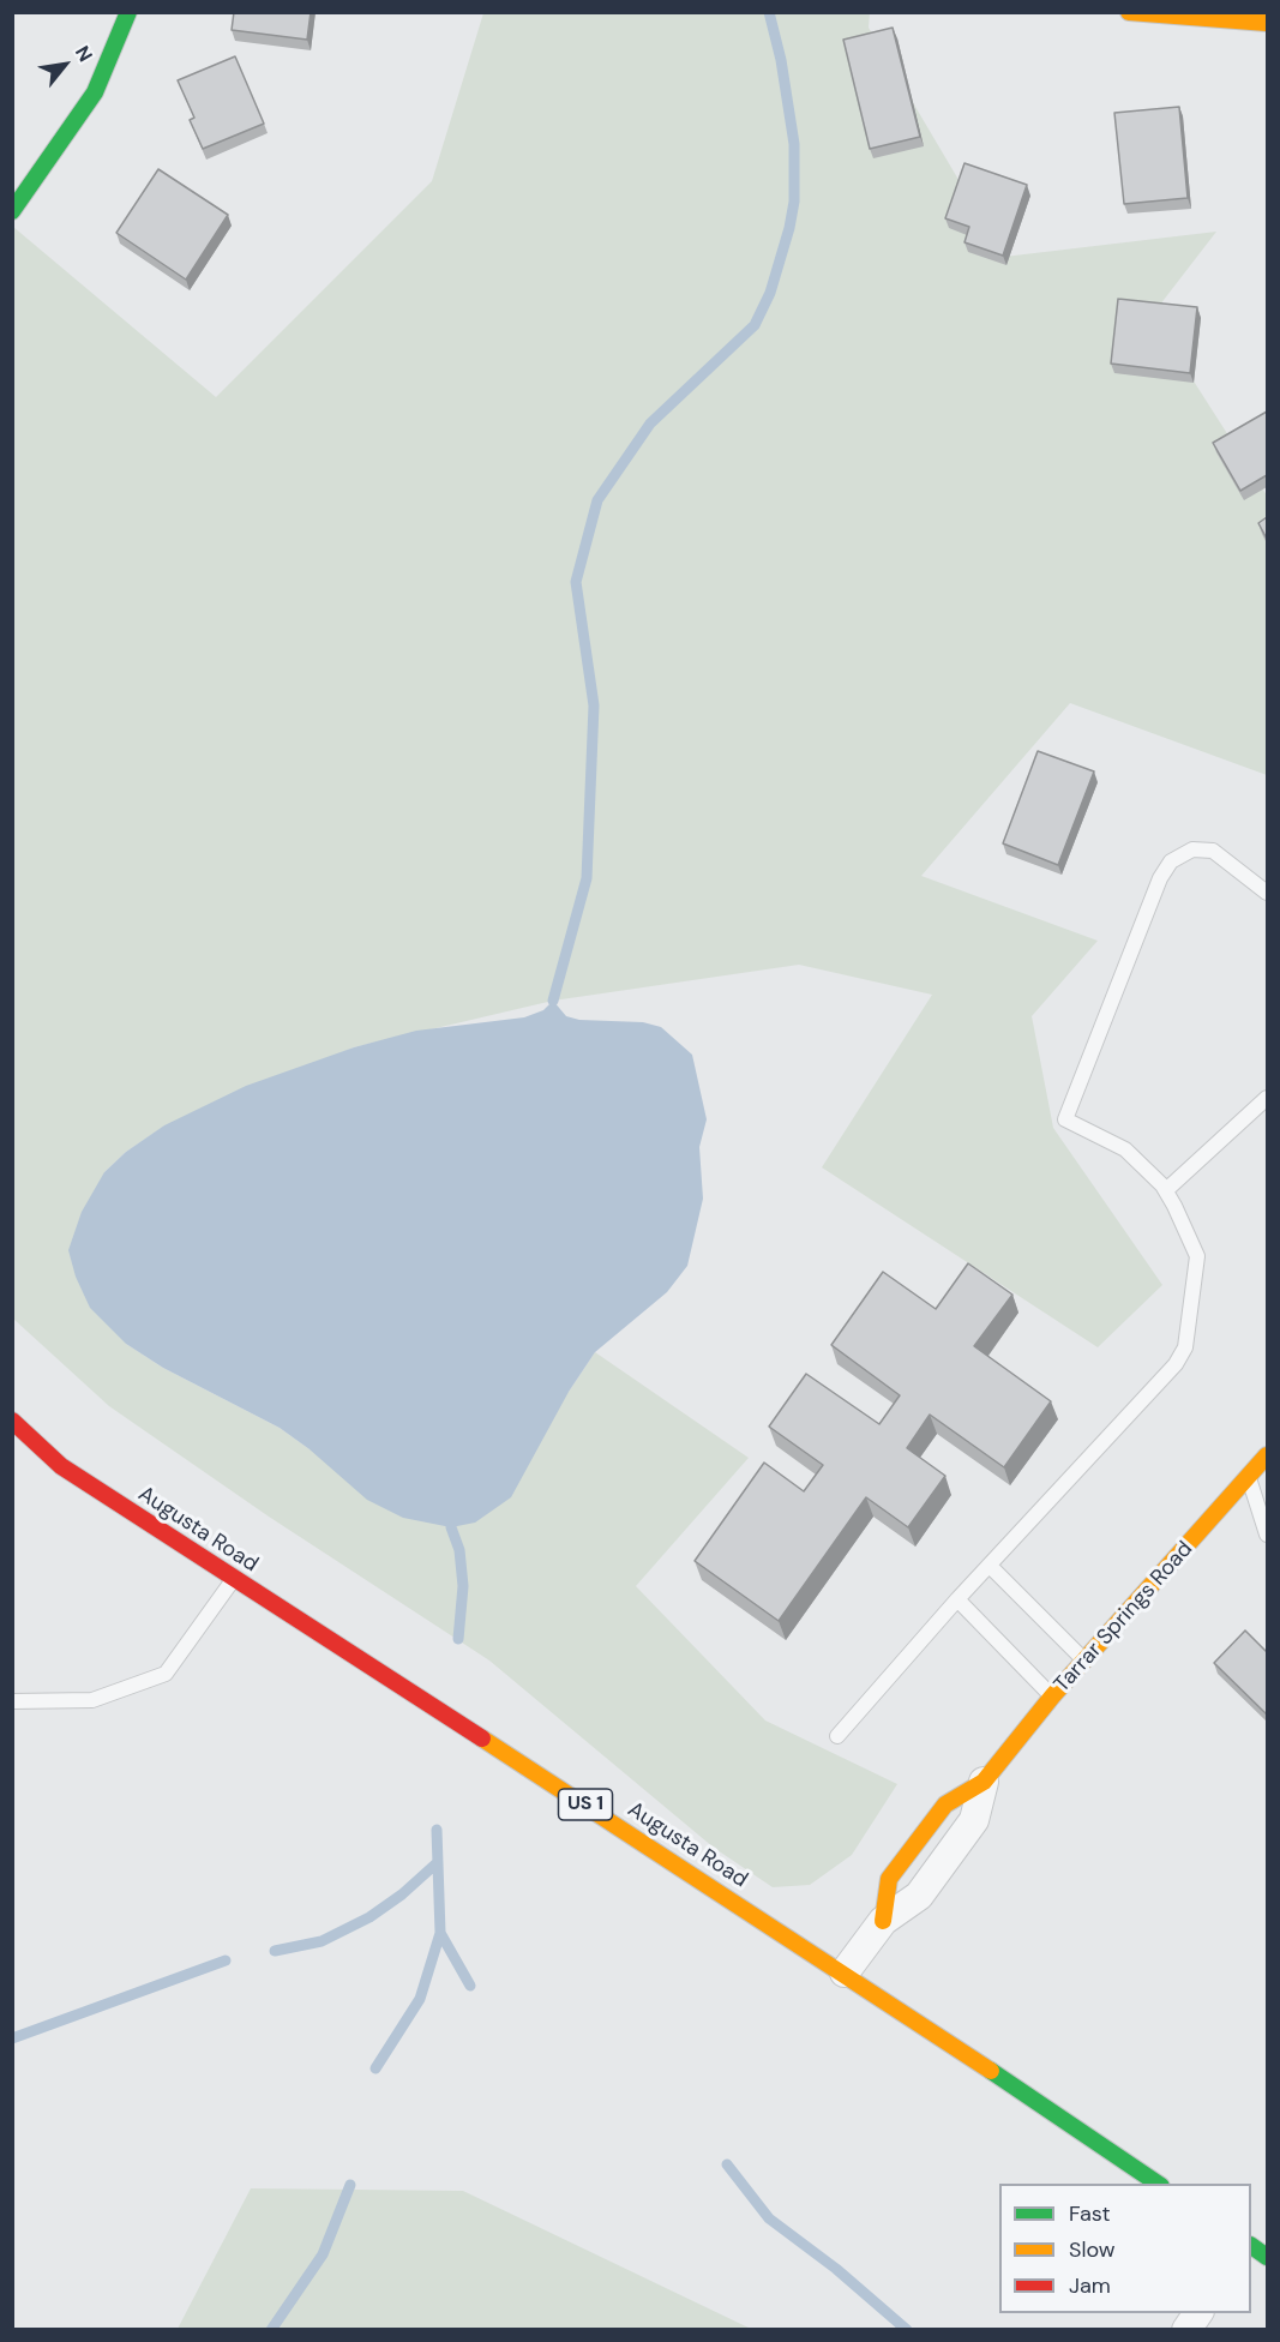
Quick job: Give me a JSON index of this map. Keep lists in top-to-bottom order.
{
  "streets": {
    "main road": ["Augusta Road", "Tarrar Springs Road", "US 1"]
  },
  "crossings": [
    ["Augusta Road", "Tarrar Springs Road"]
  ],
  "legend": ["Fast", "Slow", "Jam"],
  "north": "top right"
}
